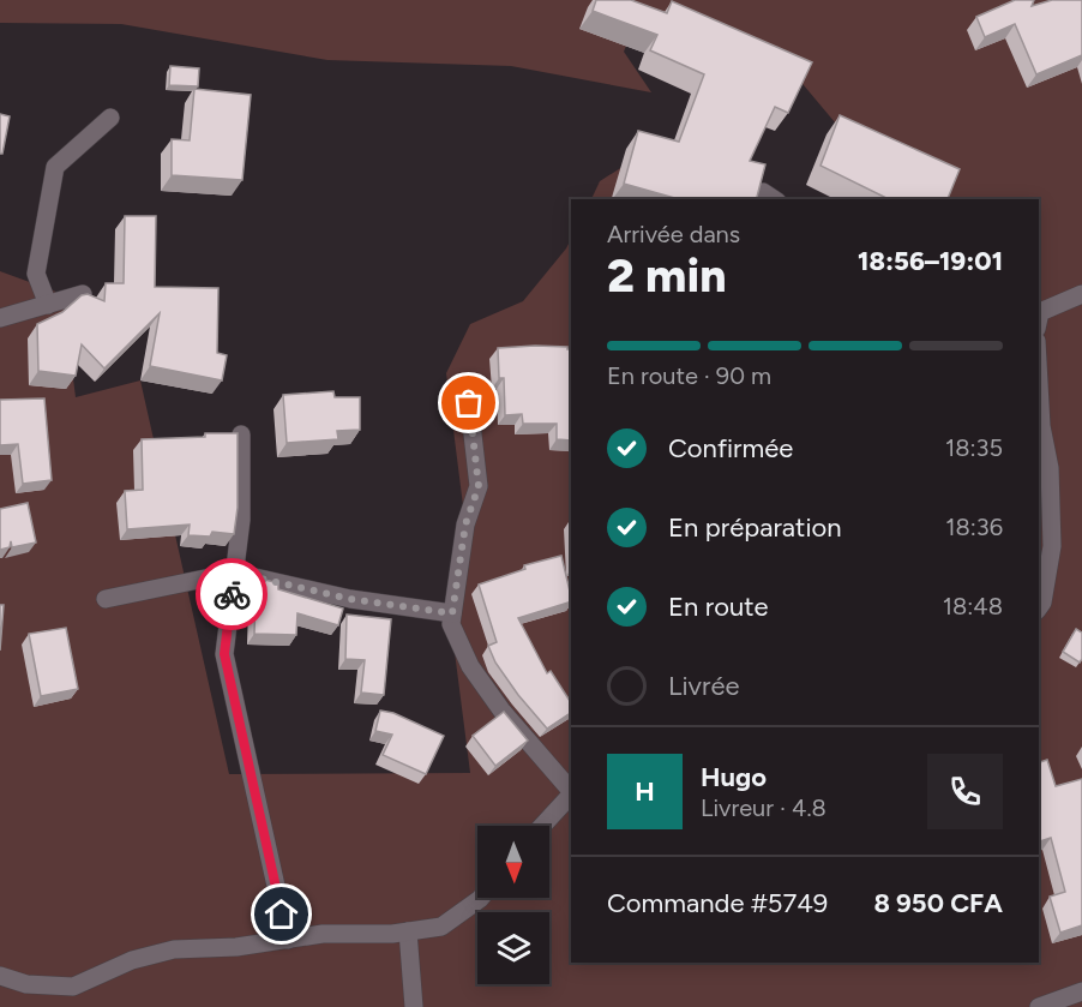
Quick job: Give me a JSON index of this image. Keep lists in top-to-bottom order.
{
  "north": "bottom",
  "page": {
    "heading": ["2 min", "Arrivée dans", "18:56–19:01"],
    "panel": [
      "Hugo",
      "Livreur · 4.8",
      "Commande #5749",
      "8 950 CFA"
    ],
    "bar": "En route · 90 m",
    "list": [
      ["Confirmée", "18:35"],
      ["En préparation", "18:36"],
      ["En route", "18:48"],
      "Livrée"
    ],
    "round": "H"
  }
}
